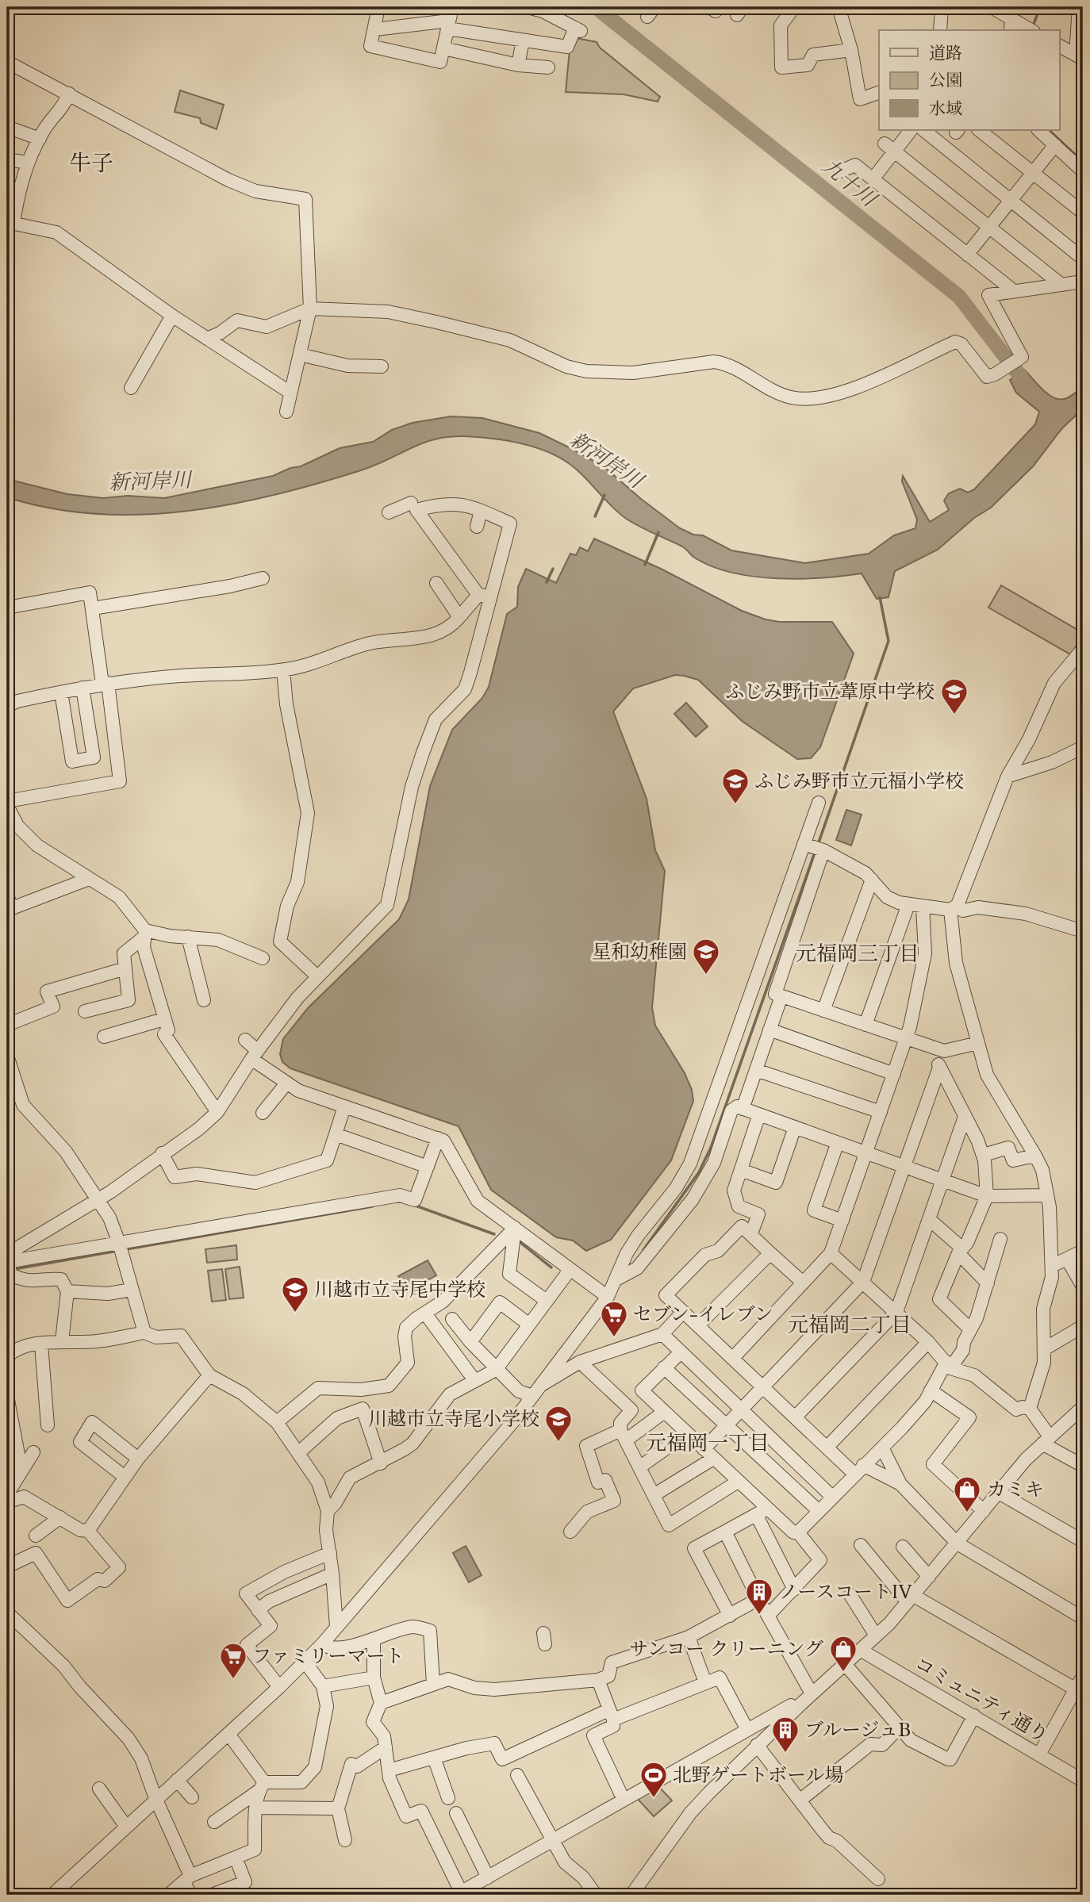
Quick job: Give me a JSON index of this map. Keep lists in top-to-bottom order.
{
  "streets": {
    "street": ["コミュニティ通り"]
  },
  "districts": [
    "牛子",
    "元福岡三丁目",
    "元福岡二丁目",
    "元福岡一丁目"
  ],
  "water": ["九十川", "新河岸川"],
  "places": {
    "school or university": [
      "ふじみ野市立葦原中学校",
      "ふじみ野市立元福小学校",
      "星和幼稚園",
      "川越市立寺尾中学校",
      "川越市立寺尾小学校"
    ],
    "supermarket": ["セブン-イレブン", "ファミリーマート"],
    "shop": ["カミキ", "サンコー クリーニング"],
    "building": ["ノースコートIV", "ブルージュB"],
    "sports": ["北野ゲートボール場"]
  },
  "legend": ["道路", "公園", "水域"]
}
